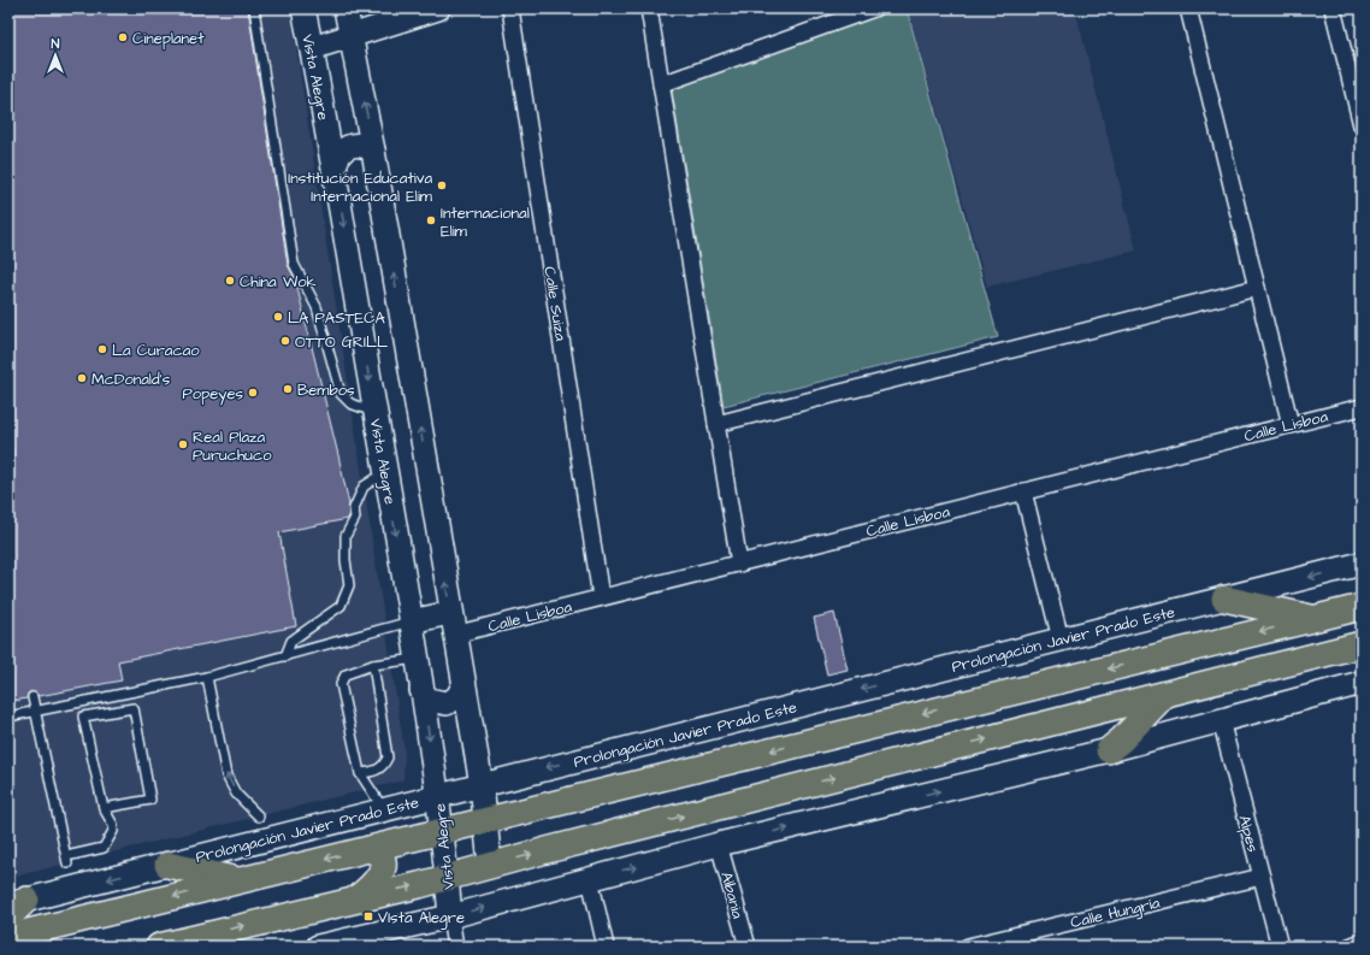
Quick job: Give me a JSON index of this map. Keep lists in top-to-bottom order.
{
  "streets": {
    "street": [
      "Vista Alegre",
      "Calle Suiza",
      "Calle Lisboa",
      "Prolongación Javier Prado Este",
      "Alpes",
      "Albania",
      "Calle Hungría"
    ]
  },
  "crossings": [
    ["Vista Alegre", "Prolongación Javier Prado Este"],
    ["Calle Suiza", "Calle Lisboa"],
    ["Alpes", "Calle Hungría"]
  ],
  "places": {
    "other": [
      "Cineplanet",
      "Institución Educativa Internacional Elim",
      "Internacional Elim",
      "China Wok",
      "LA PASTECA",
      "OTTO GRILL",
      "La Curacao",
      "McDonald's",
      "Bembos",
      "Popeyes",
      "Real Plaza Puruchuco"
    ],
    "transit": ["VIsta Alegre"]
  },
  "north": "top"
}
